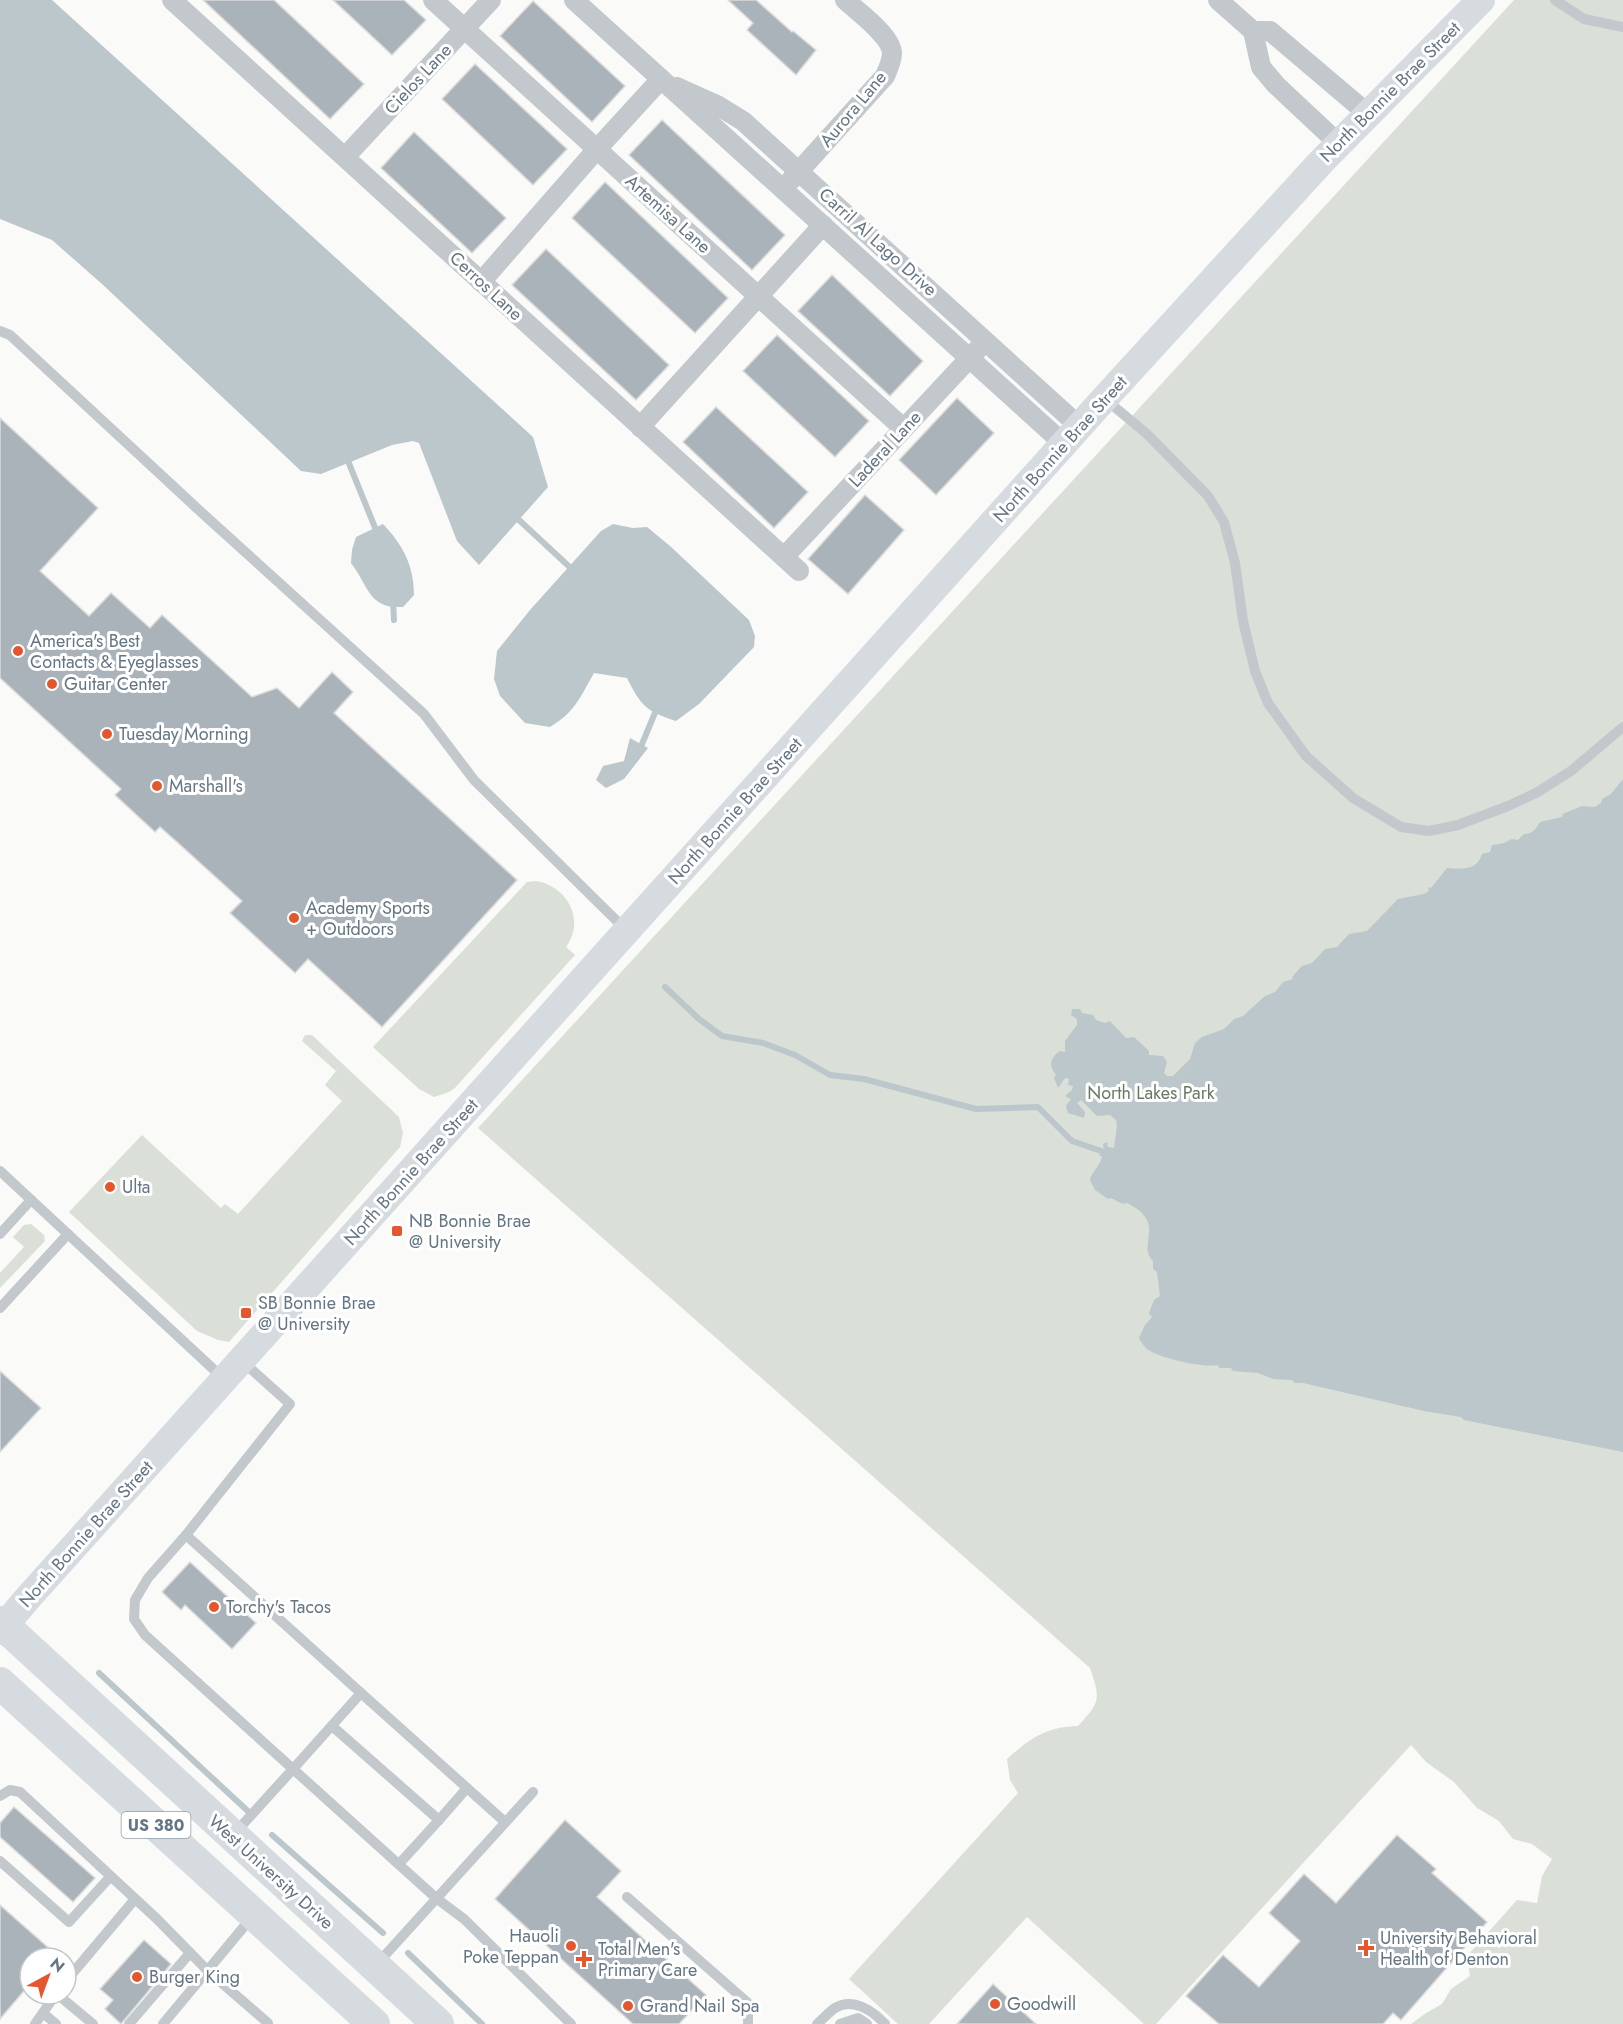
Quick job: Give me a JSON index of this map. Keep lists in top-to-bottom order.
{
  "streets": {
    "main road": ["North Bonnie Brae Street", "US 380", "West University Drive"],
    "street": [
      "Cielos Lane",
      "Aurora Lane",
      "Artemisa Lane",
      "Carril Al Lago Drive",
      "Cerros Lane",
      "Laderal Lane"
    ]
  },
  "crossings": [
    ["Cielos Lane", "Artemisa Lane"],
    ["Cielos Lane", "Cerros Lane"],
    ["North Bonnie Brae Street", "Carril Al Lago Drive"],
    ["North Bonnie Brae Street", "West University Drive"],
    ["Aurora Lane", "Carril Al Lago Drive"],
    ["Artemisa Lane", "Laderal Lane"],
    ["Carril Al Lago Drive", "Laderal Lane"],
    ["Cerros Lane", "Laderal Lane"]
  ],
  "parks": ["North Lakes Park"],
  "places": {
    "other": [
      "America's Best Contacts & Eyeglasses",
      "Guitar Center",
      "Tuesday Morning",
      "Marshall's",
      "Academy Sports + Outdoors",
      "Ulta",
      "Torchy's Tacos",
      "Hauoli Poke Teppan",
      "Burger King",
      "Goodwill",
      "Grand Nail Spa"
    ],
    "transit": ["NB Bonnie Brae @ University", "SB Bonnie Brae @ University"],
    "health": ["University Behavioral Health of Denton", "Total Men's Primary Care"]
  },
  "north": "top right"
}
